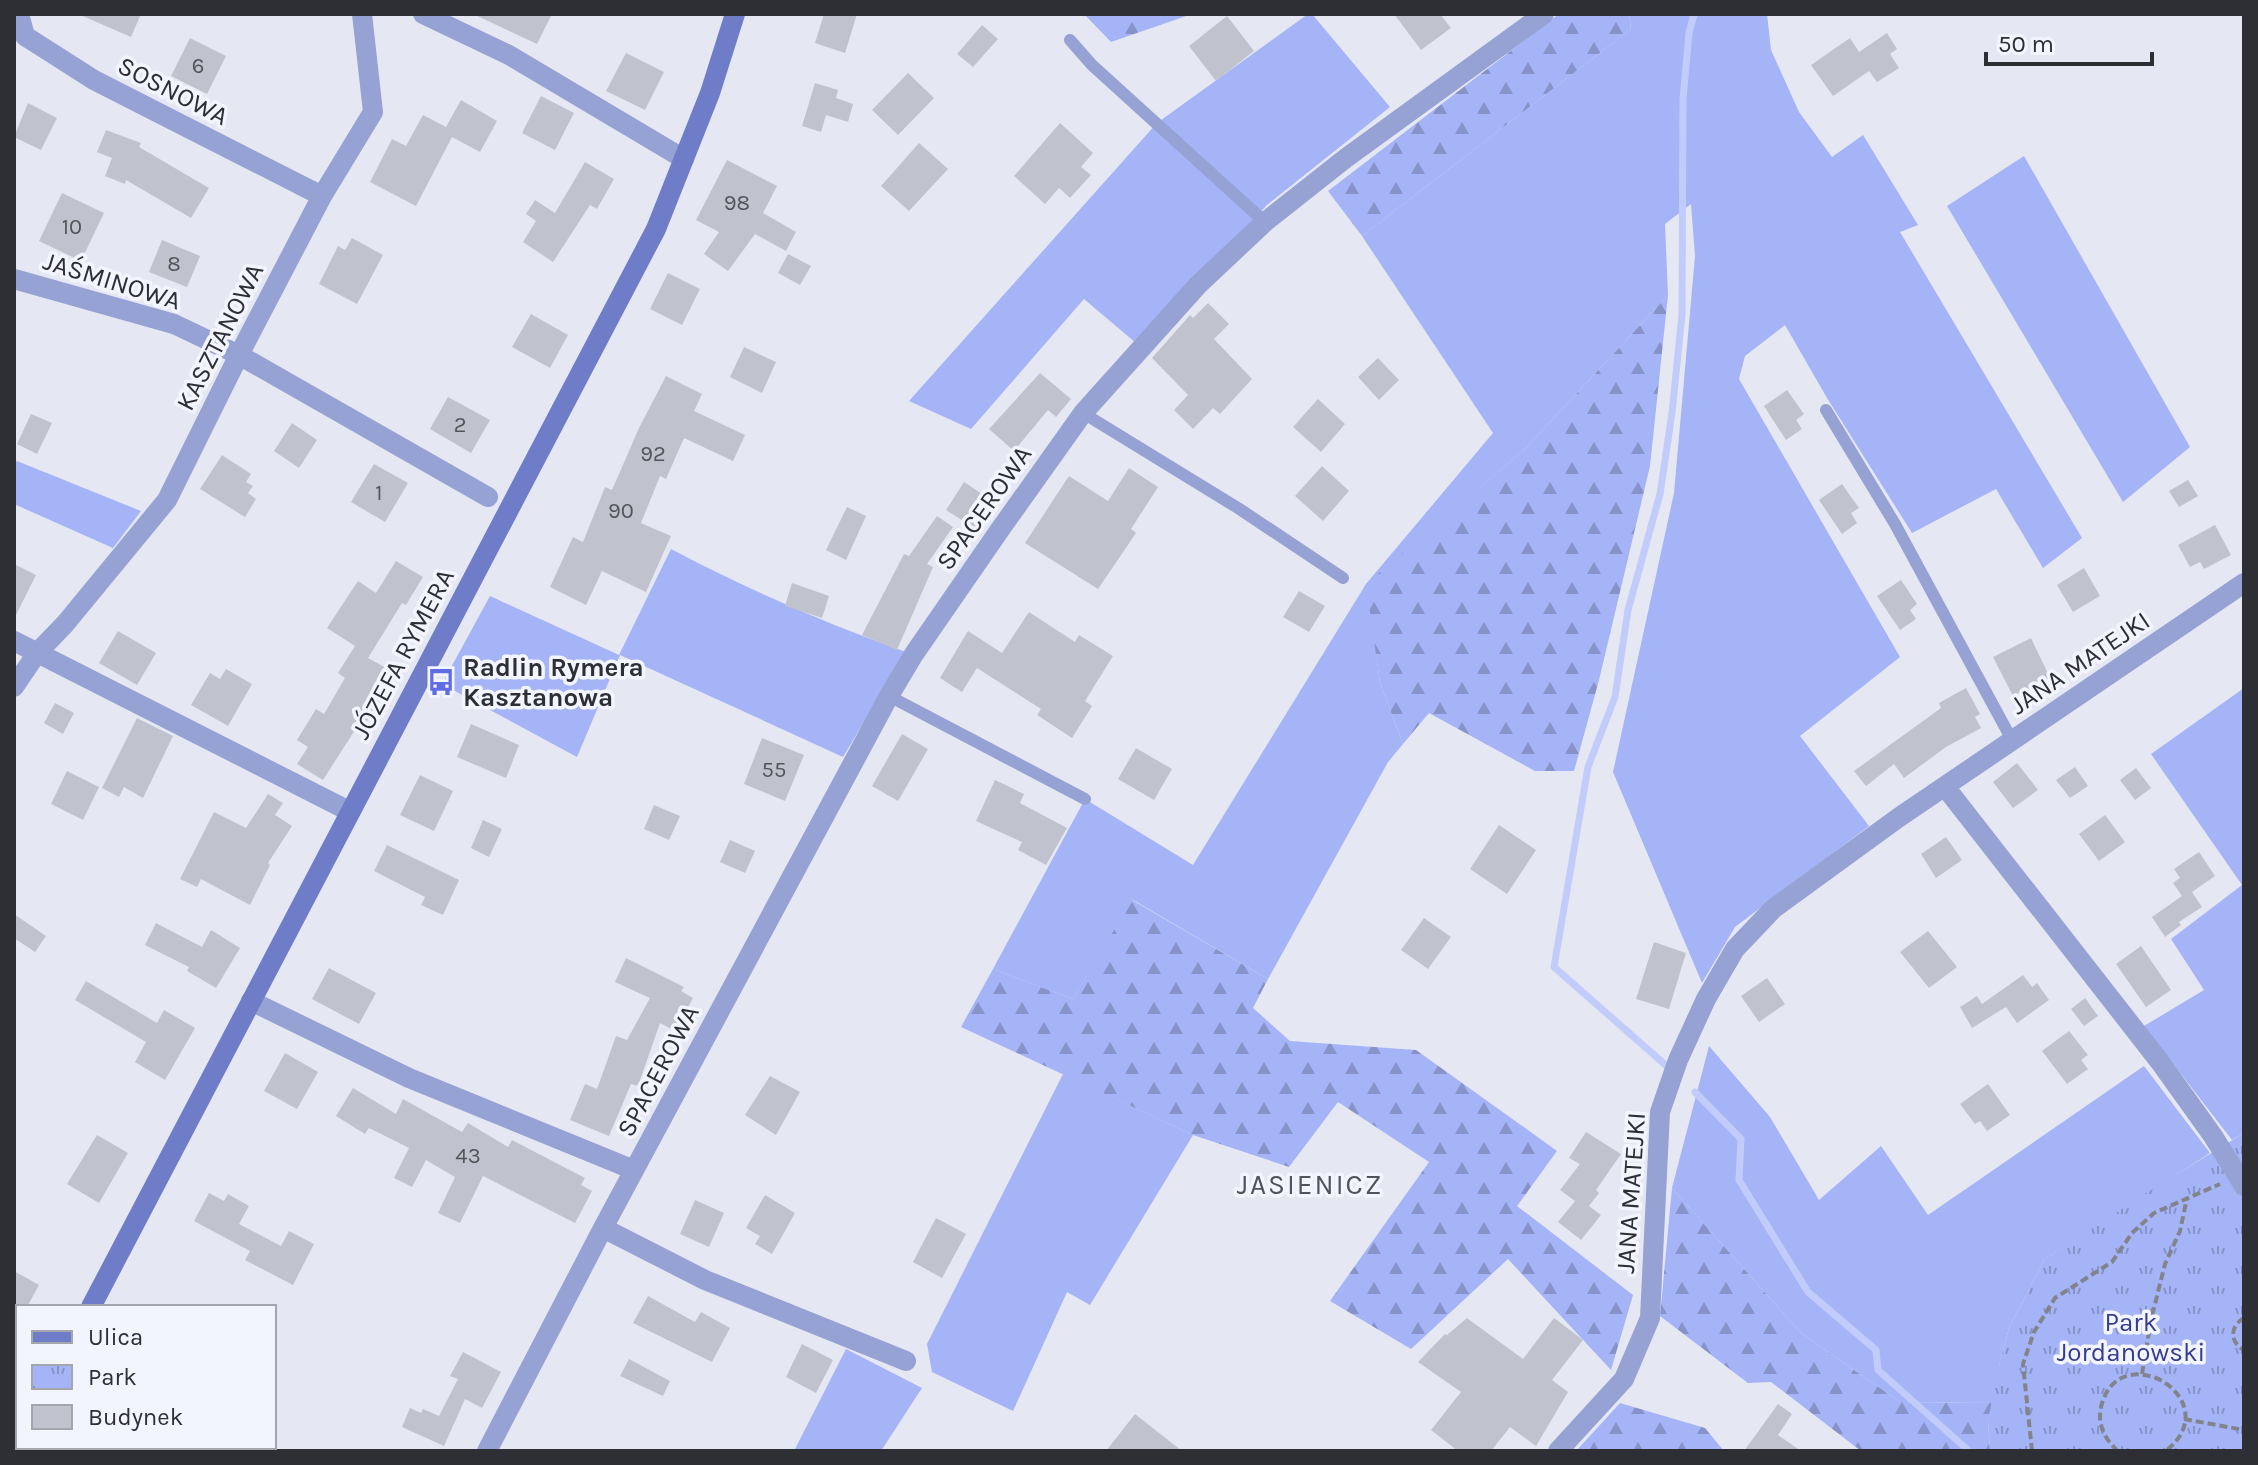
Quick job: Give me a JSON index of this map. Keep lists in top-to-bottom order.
{
  "streets": {
    "street": [
      "SOSNOWA",
      "JAŚMINOWA",
      "KASZTANOWA",
      "SPACEROWA",
      "JÓZEFA RYMERA",
      "JANA MATEJKI"
    ]
  },
  "crossings": [
    ["SOSNOWA", "KASZTANOWA"],
    ["JAŚMINOWA", "KASZTANOWA"],
    ["SPACEROWA", "JÓZEFA RYMERA"]
  ],
  "districts": ["JASIENICZ"],
  "parks": ["Park Jordanowski"],
  "places": {
    "bus stop": ["Radlin Rymera Kasztanowa"]
  },
  "house_numbers": [
    "6",
    "98",
    "10",
    "8",
    "2",
    "92",
    "1",
    "90",
    "55",
    "43"
  ],
  "legend": ["Ulica", "Park", "Budynek"],
  "scale_bar": "50 m"
}
